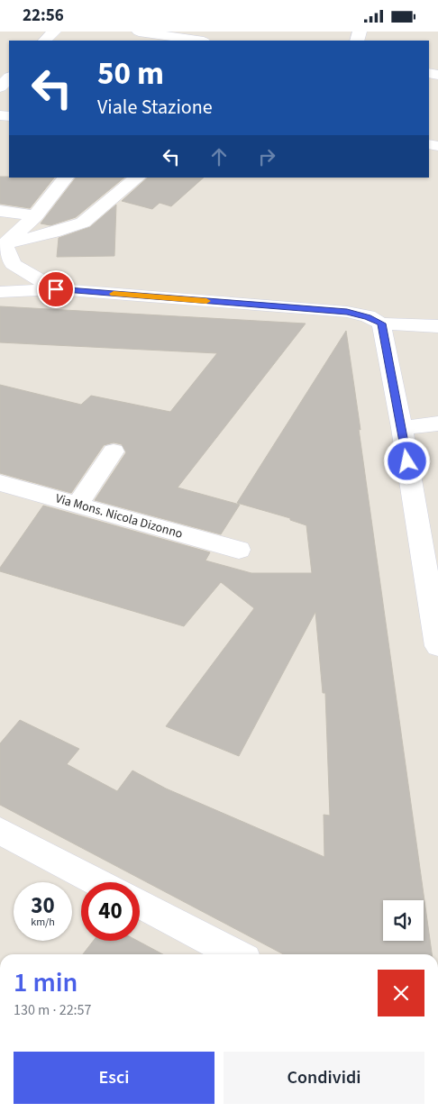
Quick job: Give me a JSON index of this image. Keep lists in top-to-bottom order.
{
  "streets": {
    "street": ["Via Mons. Nicola Dizonno"]
  },
  "page": {
    "status": "22:56",
    "turn": ["50 m", "Viale Stazione"],
    "speed": "30 km/h",
    "limit": "40",
    "heading": ["1 min", "130 m · 22:57"],
    "buttons": ["Esci", "Condividi"]
  }
}
